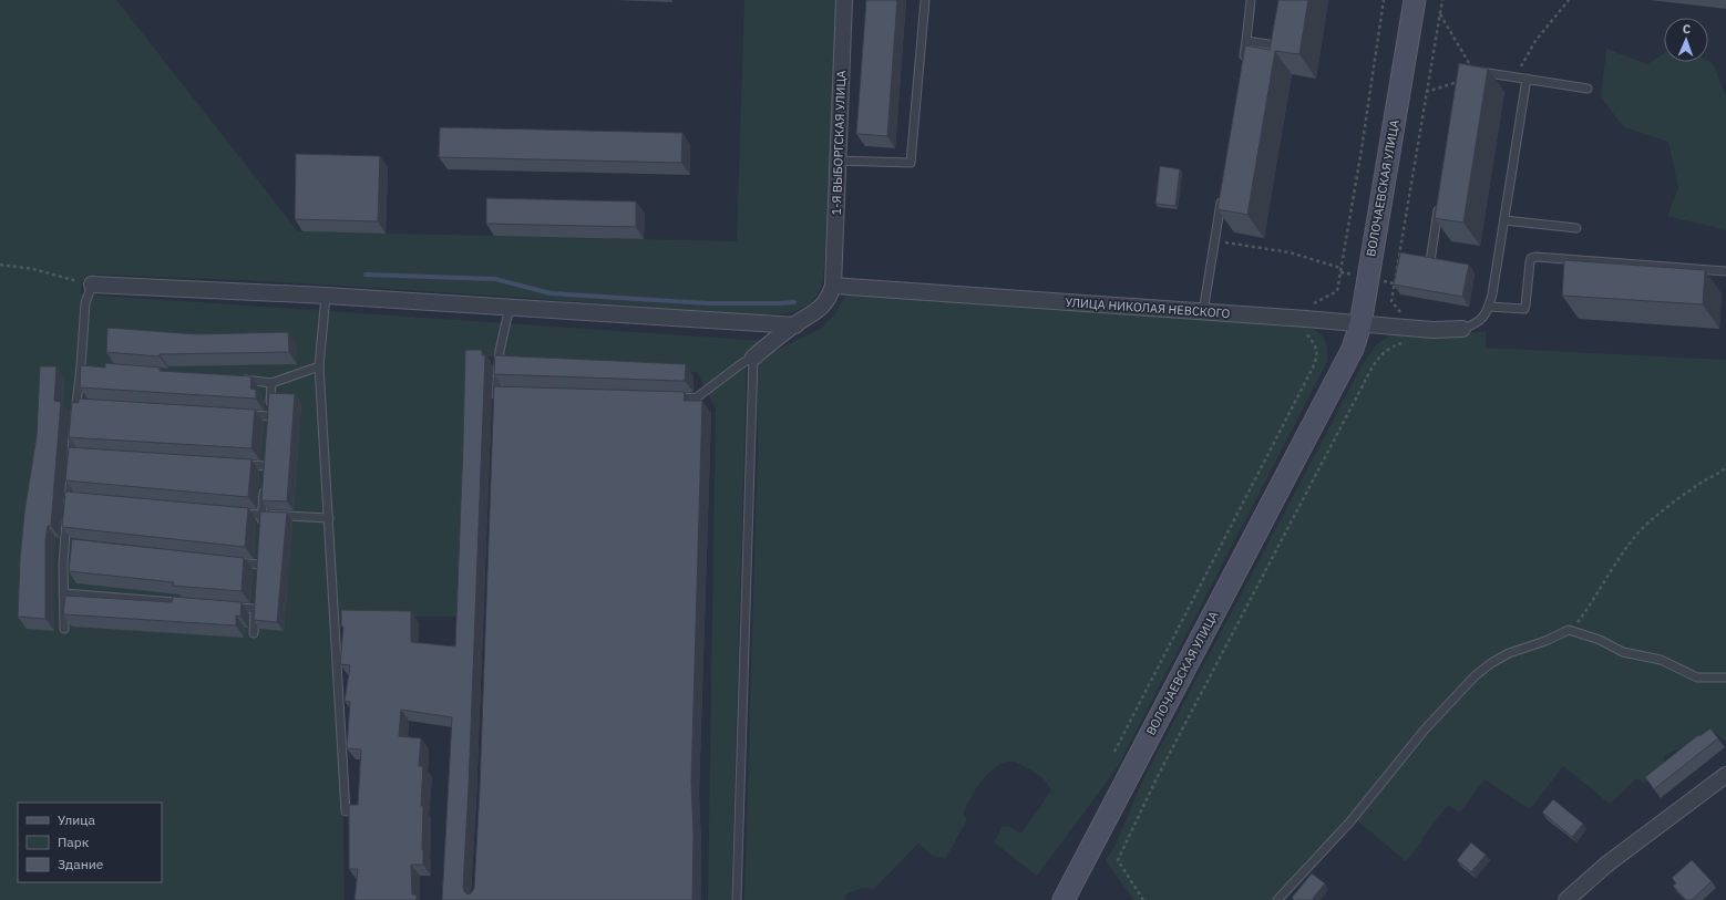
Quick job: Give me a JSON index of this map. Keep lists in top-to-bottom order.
{
  "streets": {
    "street": ["1-Я ВЫБОРГСКАЯ УЛИЦА", "ВОЛОЧАЕВСКАЯ УЛИЦА", "УЛИЦА НИКОЛАЯ НЕВСКОГО"]
  },
  "crossings": [
    ["1-Я ВЫБОРГСКАЯ УЛИЦА", "УЛИЦА НИКОЛАЯ НЕВСКОГО"],
    ["ВОЛОЧАЕВСКАЯ УЛИЦА", "УЛИЦА НИКОЛАЯ НЕВСКОГО"]
  ],
  "legend": ["Улица", "Парк", "Здание"],
  "north": "top"
}
